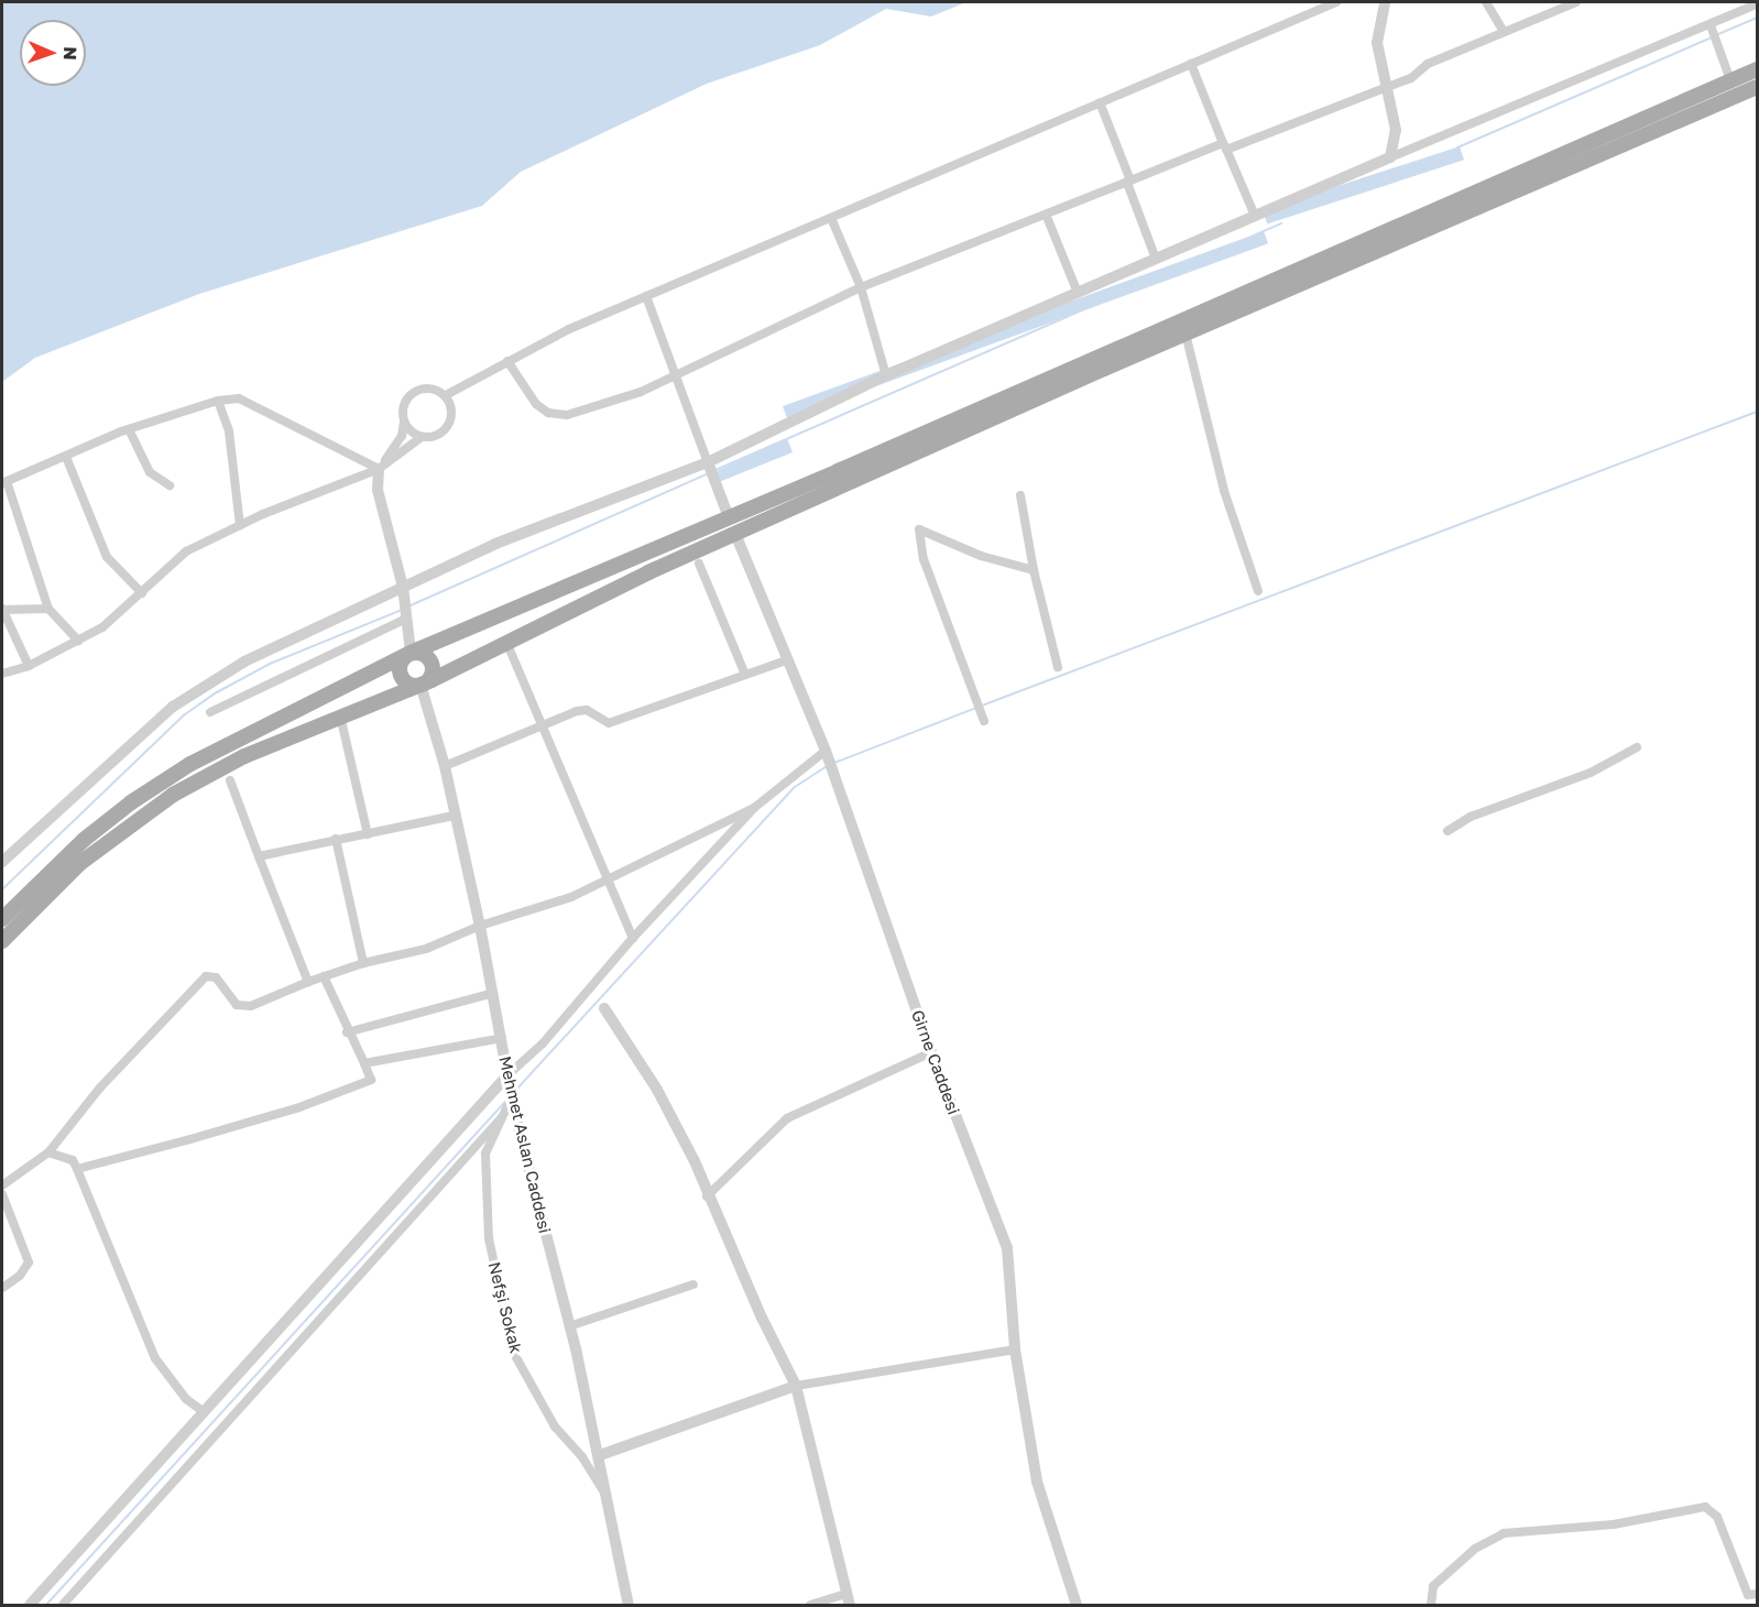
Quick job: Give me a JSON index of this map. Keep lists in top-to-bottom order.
{
  "streets": {
    "street": ["Girne Caddesi", "Mehmet Aslan Caddesi", "Nefşi Sokak"]
  },
  "crossings": [
    ["Mehmet Aslan Caddesi", "Nefşi Sokak"]
  ],
  "north": "right"
}
